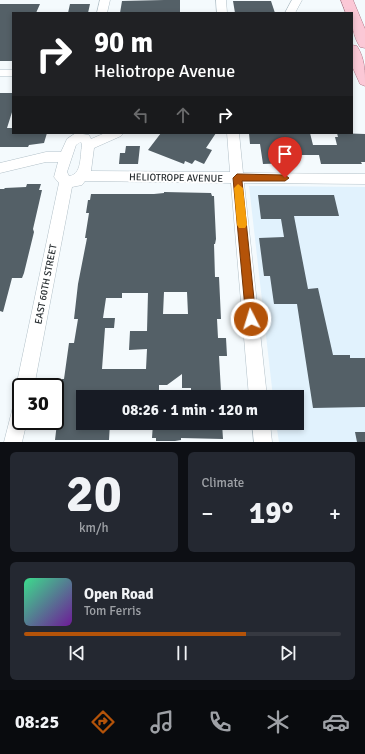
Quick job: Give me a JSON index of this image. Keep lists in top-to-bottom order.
{
  "streets": {
    "street": ["HELIOTROPE AVENUE", "EAST 60TH STREET"]
  },
  "page": {
    "turn": ["90 m", "Heliotrope Avenue"],
    "limit": "30",
    "trip": "08:26 · 1 min · 120 m",
    "tile": [
      ["20", "km/h"],
      "Climate"
    ],
    "heat": ["−", "19°", "+"],
    "song": ["Open Road", "Tom Ferris"],
    "tabs": "08:25"
  }
}
